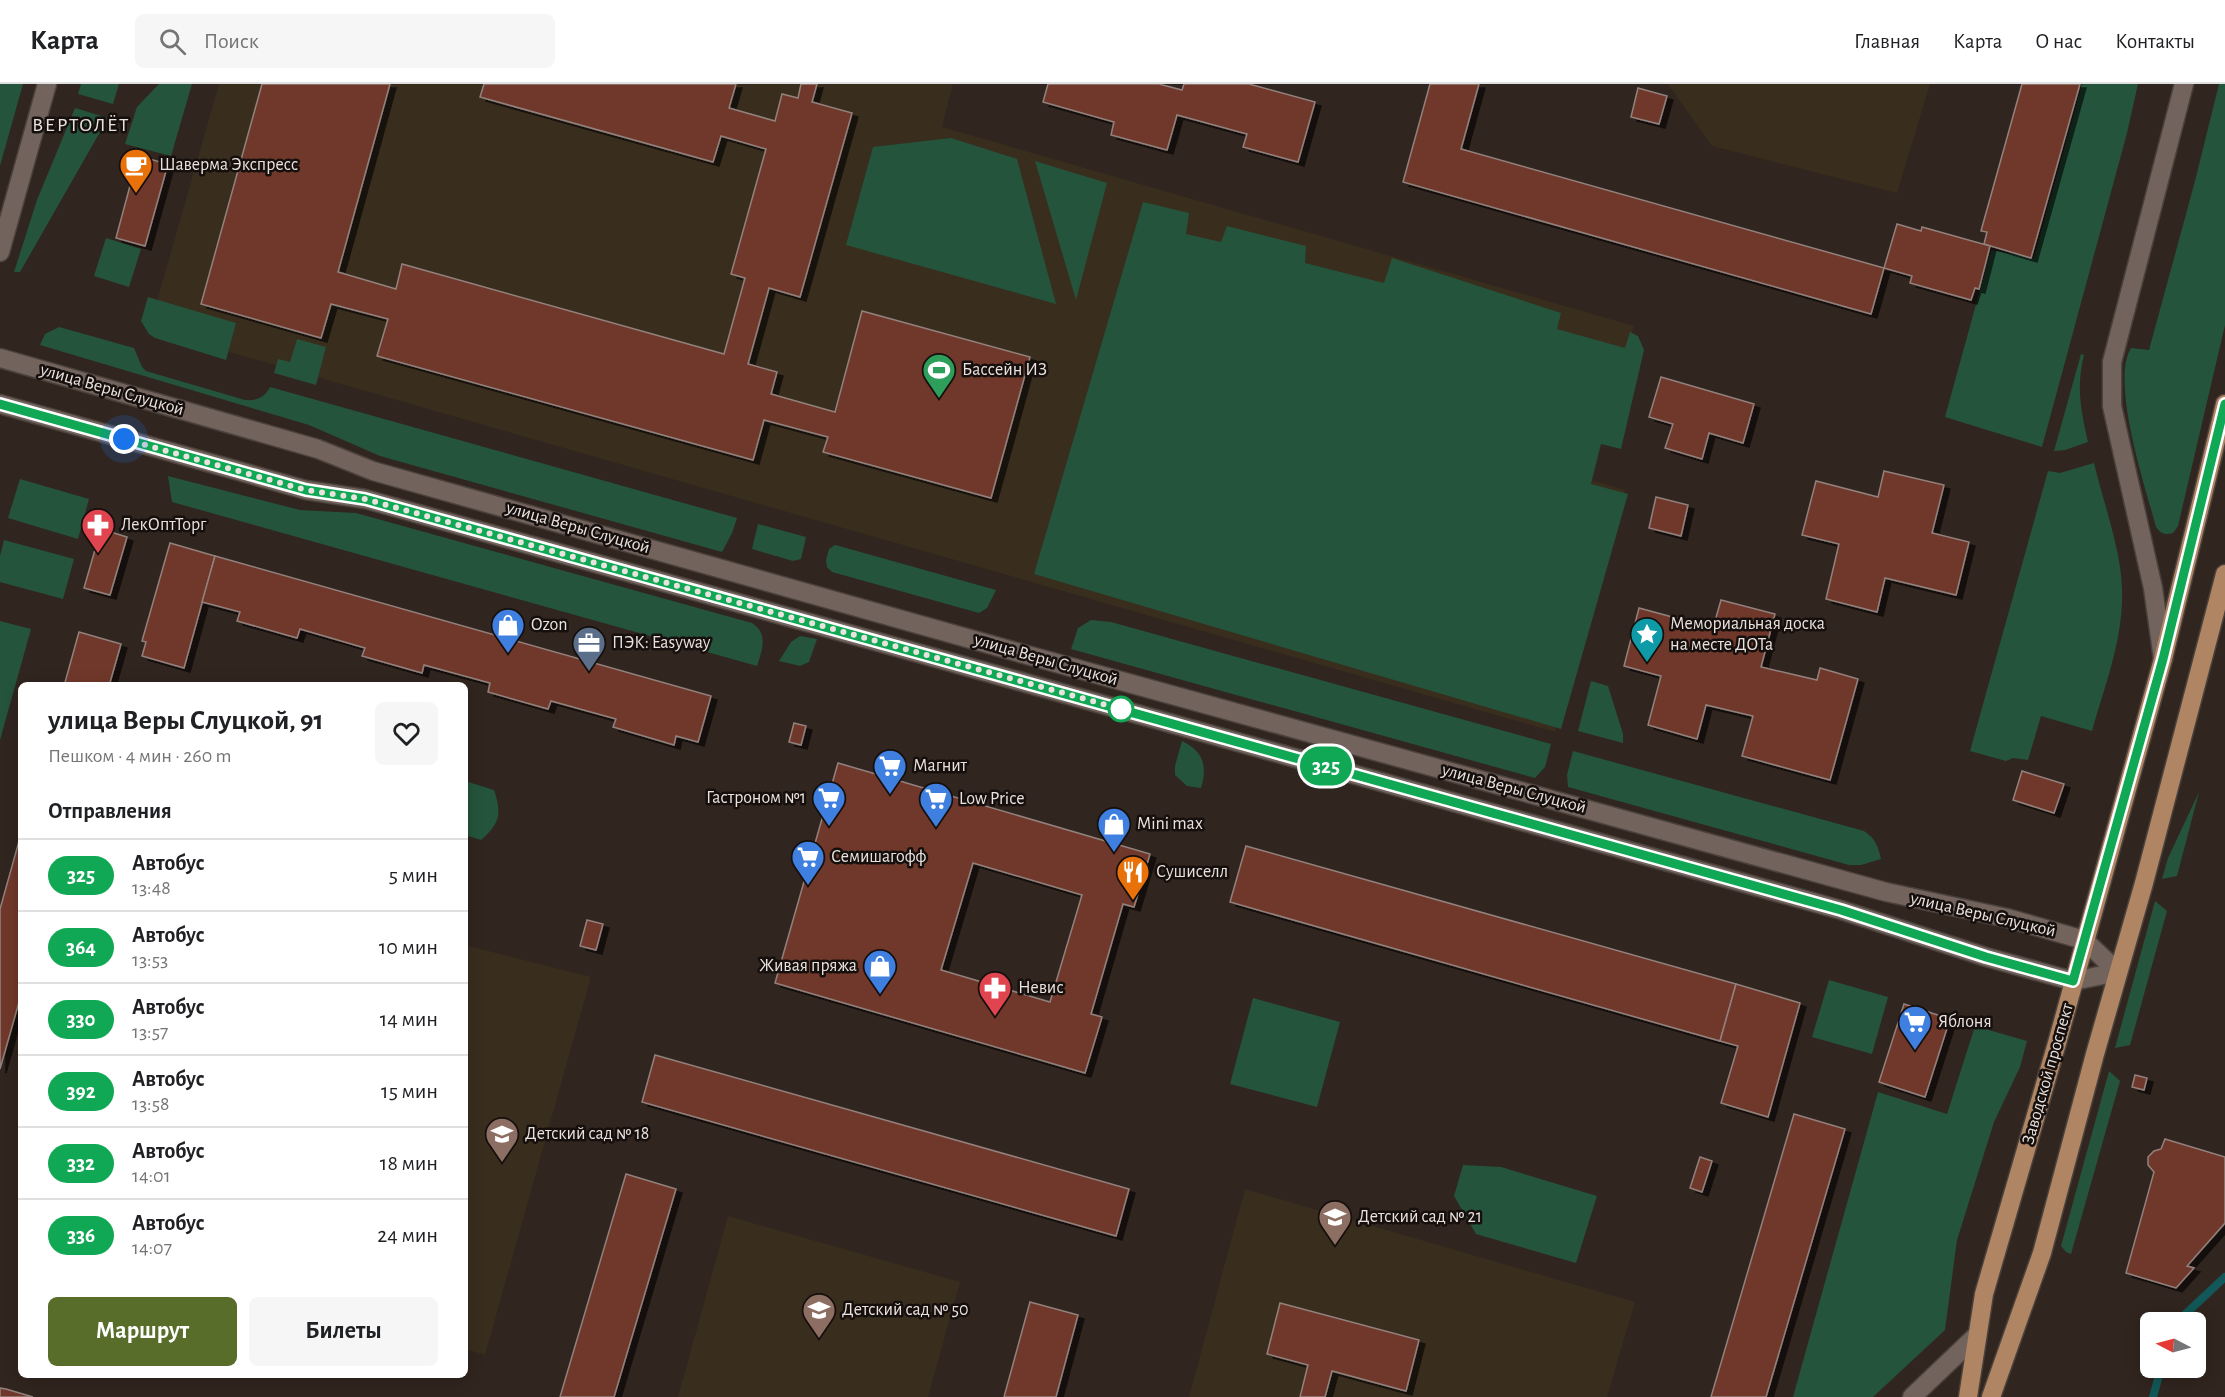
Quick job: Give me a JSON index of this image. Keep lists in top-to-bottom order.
{
  "streets": {
    "main road": ["Заводской проспект"],
    "street": ["улица Веры Слуцкой"]
  },
  "crossings": [
    ["улица Веры Слуцкой", "Заводской проспект"]
  ],
  "districts": ["ВЕРТОЛЁТ"],
  "places": {
    "cafe": ["Шаверма Экспресс"],
    "sports": ["Бассейн ИЗ"],
    "pharmacy": ["ЛекОптТорг", "Невис"],
    "shop": ["Ozon", "Mini max", "Живая пряжа"],
    "place": ["Мемориальная доска на месте ДОТа"],
    "office": ["ПЭК: Easyway"],
    "supermarket": [
      "Магнит",
      "Гастроном №1",
      "Low Price",
      "Семишагофф",
      "Яблоня"
    ],
    "restaurant": ["Сушиселл"],
    "school or university": ["Детский сад № 18", "Детский сад № 21", "Детский сад № 50"]
  },
  "lines": ["bus line 325"],
  "north": "left",
  "page": {
    "header": "Карта",
    "search": "Поиск",
    "nav": [
      "Главная",
      "Карта",
      "О нас",
      "Контакты"
    ],
    "on_map": "325",
    "heading": [
      ["улица Веры Слуцкой, 91", "Пешком · 4 мин · 260 m"],
      "Отправления"
    ],
    "list": [
      {
        "mark": "325",
        "name": "Автобус",
        "note": "13:48",
        "value": "5 мин"
      },
      {
        "mark": "364",
        "name": "Автобус",
        "note": "13:53",
        "value": "10 мин"
      },
      {
        "mark": "330",
        "name": "Автобус",
        "note": "13:57",
        "value": "14 мин"
      },
      {
        "mark": "392",
        "name": "Автобус",
        "note": "13:58",
        "value": "15 мин"
      },
      {
        "mark": "332",
        "name": "Автобус",
        "note": "14:01",
        "value": "18 мин"
      },
      {
        "mark": "336",
        "name": "Автобус",
        "note": "14:07",
        "value": "24 мин"
      }
    ],
    "buttons": ["Маршрут", "Билеты"]
  }
}
